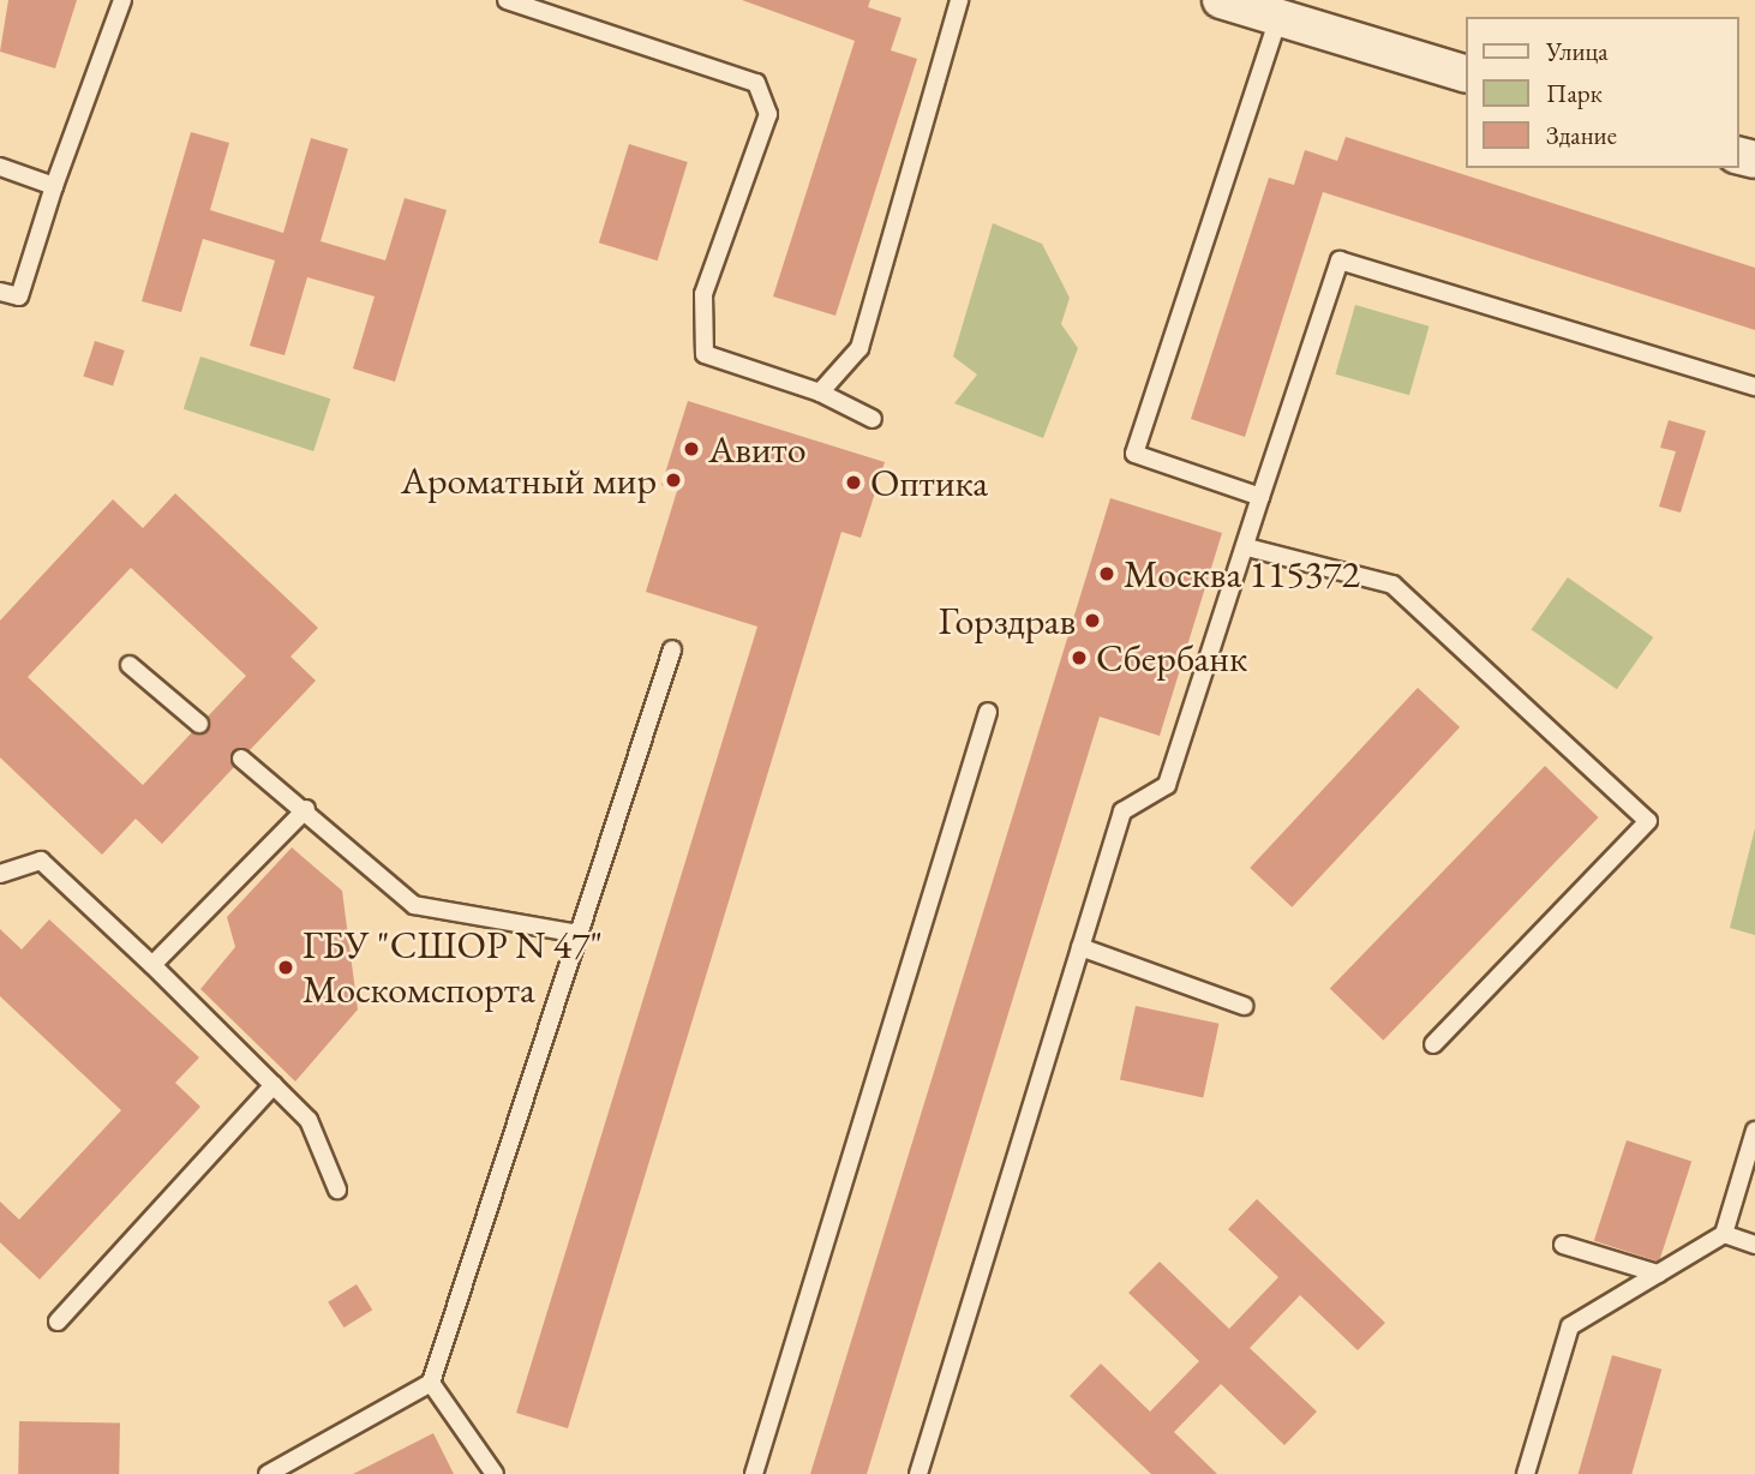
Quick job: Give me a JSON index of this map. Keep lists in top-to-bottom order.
{
  "places": [
    "Авито",
    "Ароматный мир",
    "Оптика",
    "Москва 115372",
    "Горздрав",
    "Сбербанк",
    "ГБУ \"СШОР N 47\" Москомспорта"
  ],
  "legend": ["Улица", "Парк", "Здание"]
}
